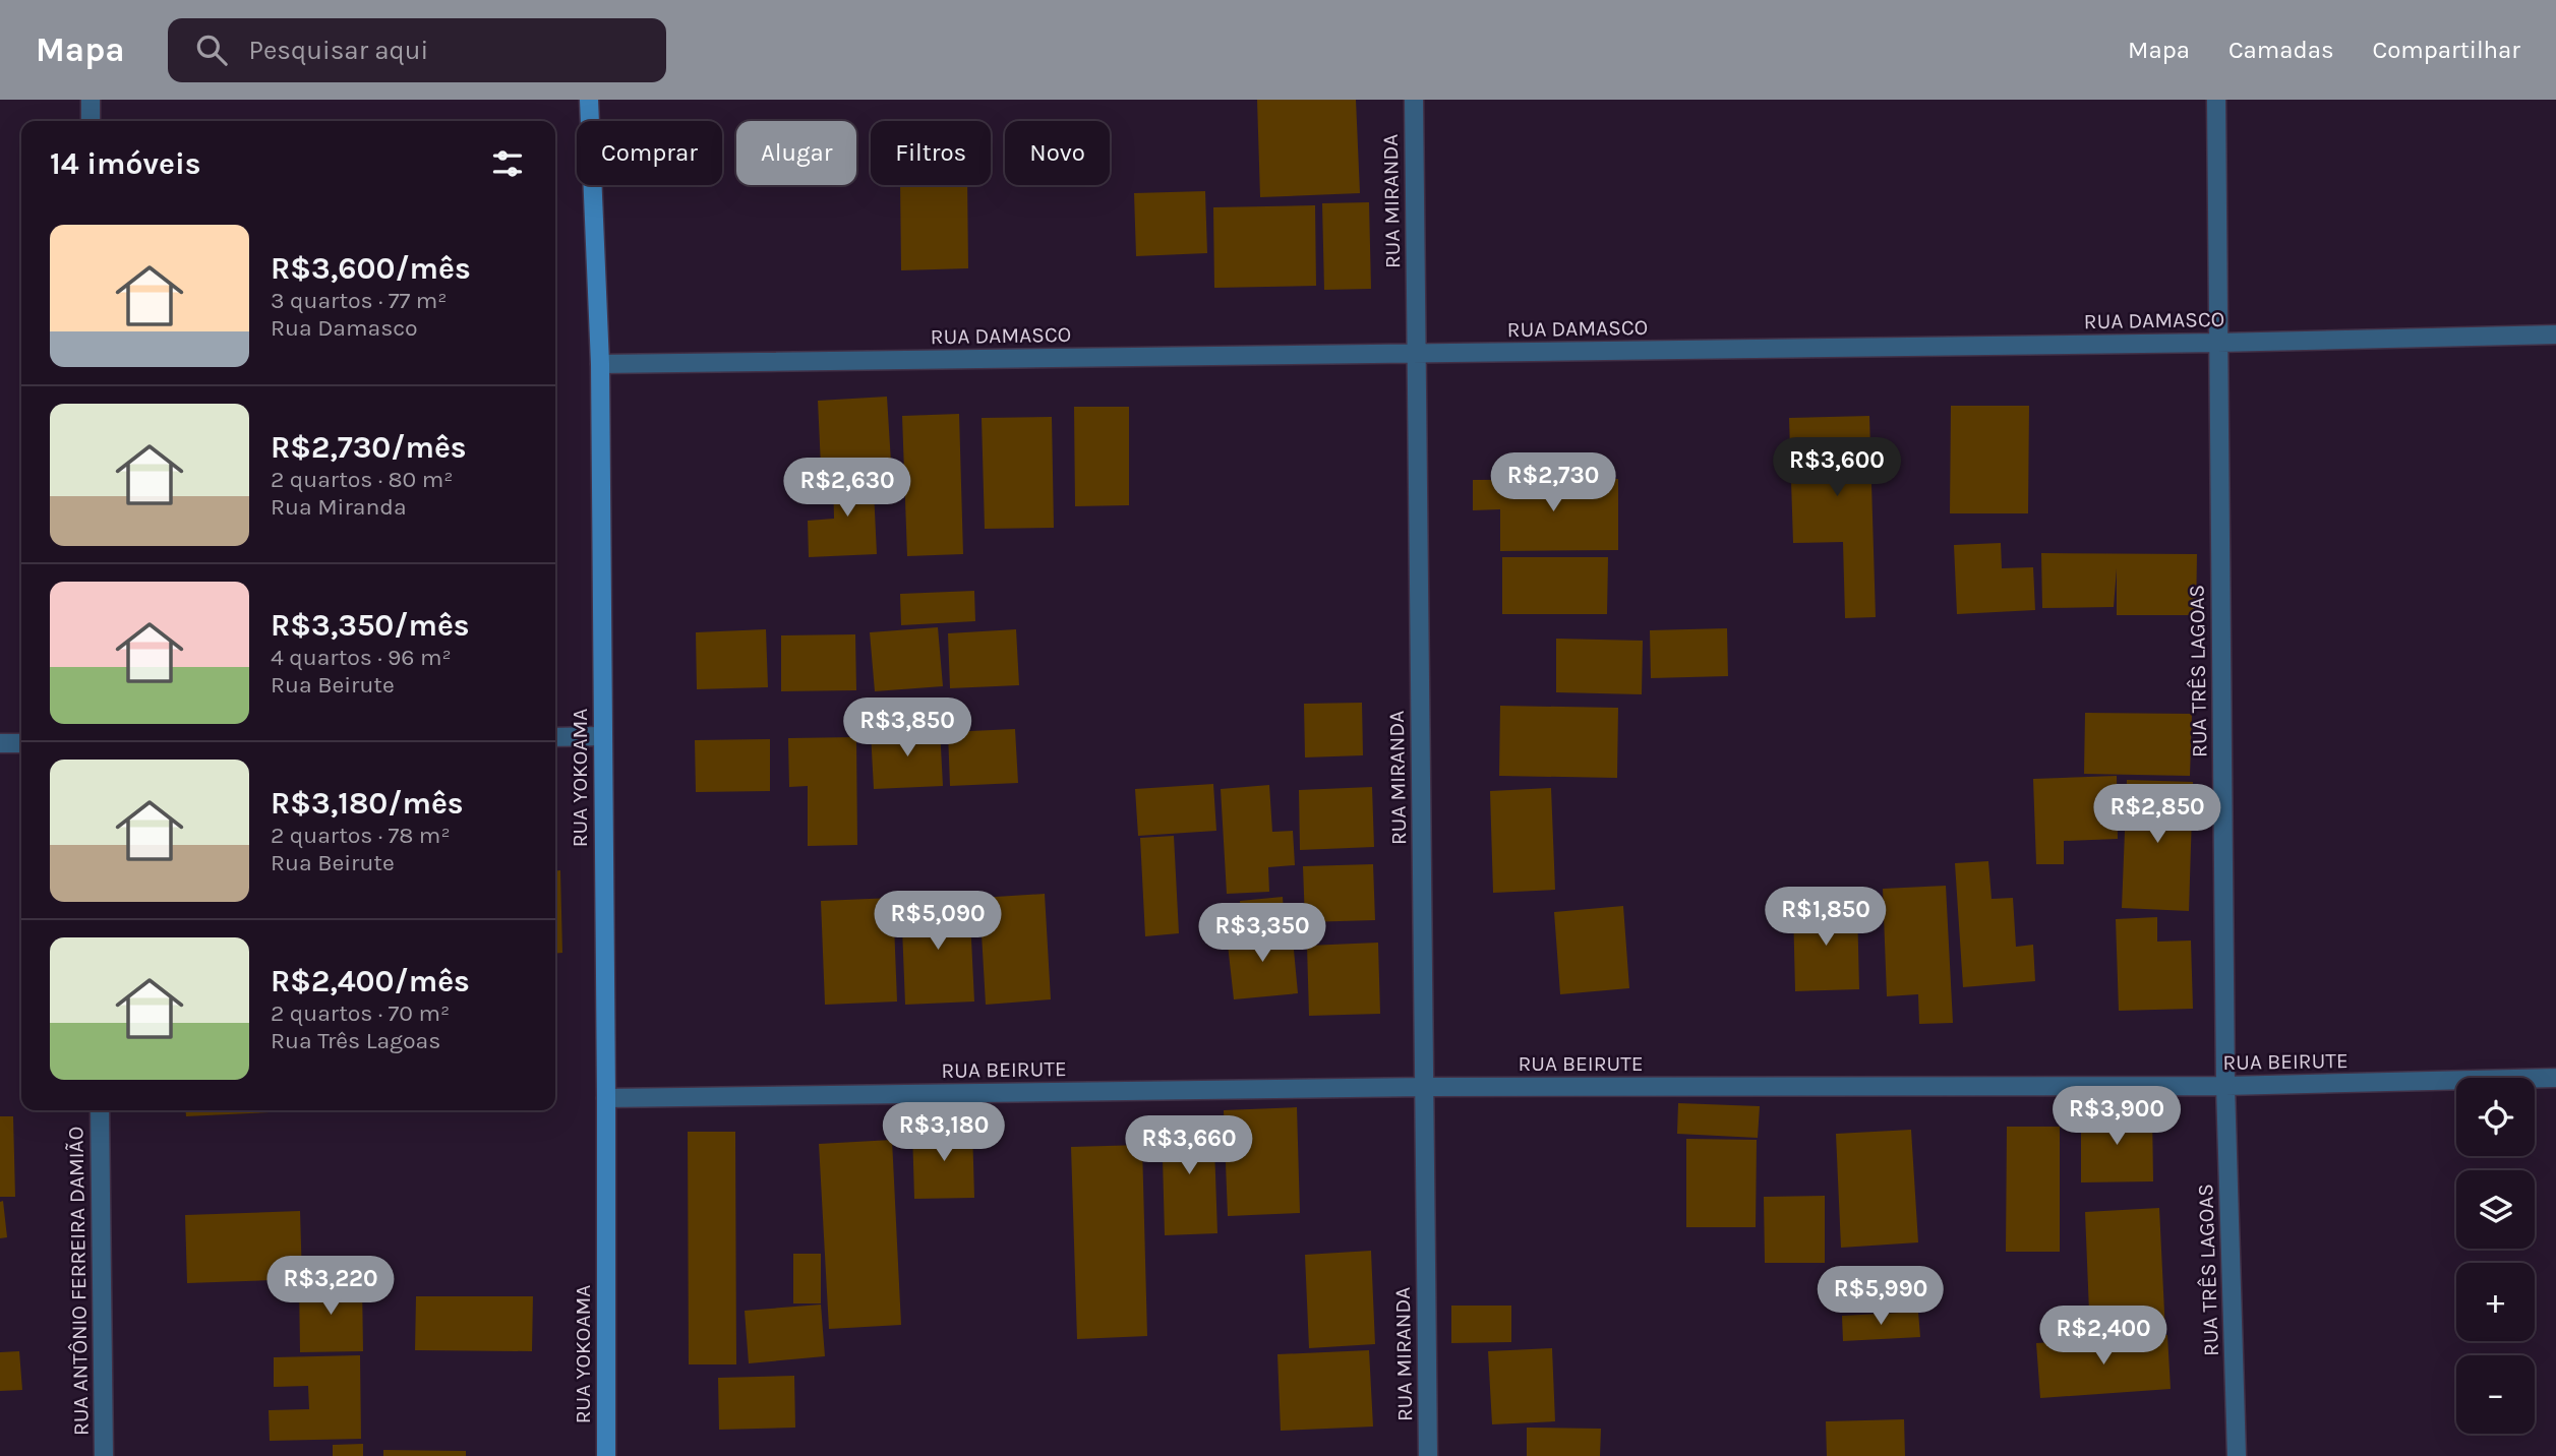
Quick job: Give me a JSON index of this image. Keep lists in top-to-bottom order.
{
  "streets": {
    "street": [
      "RUA MIRANDA",
      "RUA DAMASCO",
      "RUA TRÊS LAGOAS",
      "RUA YOKOAMA",
      "RUA BEIRUTE",
      "RUA ANTÔNIO FERREIRA DAMIÃO"
    ]
  },
  "crossings": [
    ["RUA MIRANDA", "RUA DAMASCO"],
    ["RUA MIRANDA", "RUA BEIRUTE"],
    ["RUA DAMASCO", "RUA TRÊS LAGOAS"],
    ["RUA DAMASCO", "RUA YOKOAMA"],
    ["RUA TRÊS LAGOAS", "RUA BEIRUTE"],
    ["RUA YOKOAMA", "RUA BEIRUTE"]
  ],
  "page": {
    "header": "Mapa",
    "search": "Pesquisar aqui",
    "nav": ["Mapa", "Camadas", "Compartilhar"],
    "chip": [
      "Comprar",
      "Alugar",
      "Filtros",
      "Novo"
    ],
    "heading": "14 imóveis",
    "list": [
      {
        "name": "R$3,600/mês",
        "note": "3 quartos · 77 m² · Rua Damasco"
      },
      {
        "name": "R$2,730/mês",
        "note": "2 quartos · 80 m² · Rua Miranda"
      },
      {
        "name": "R$3,350/mês",
        "note": "4 quartos · 96 m² · Rua Beirute"
      },
      {
        "name": "R$3,180/mês",
        "note": "2 quartos · 78 m² · Rua Beirute"
      },
      {
        "name": "R$2,400/mês",
        "note": "2 quartos · 70 m² · Rua Três Lagoas"
      }
    ],
    "price": [
      "R$3,600",
      "R$2,730",
      "R$2,630",
      "R$3,850",
      "R$2,850",
      "R$1,850",
      "R$5,090",
      "R$3,350",
      "R$3,900",
      "R$3,180",
      "R$3,660",
      "R$3,220",
      "R$5,990",
      "R$2,400"
    ],
    "map_buttons": ["+", "−"]
  }
}
